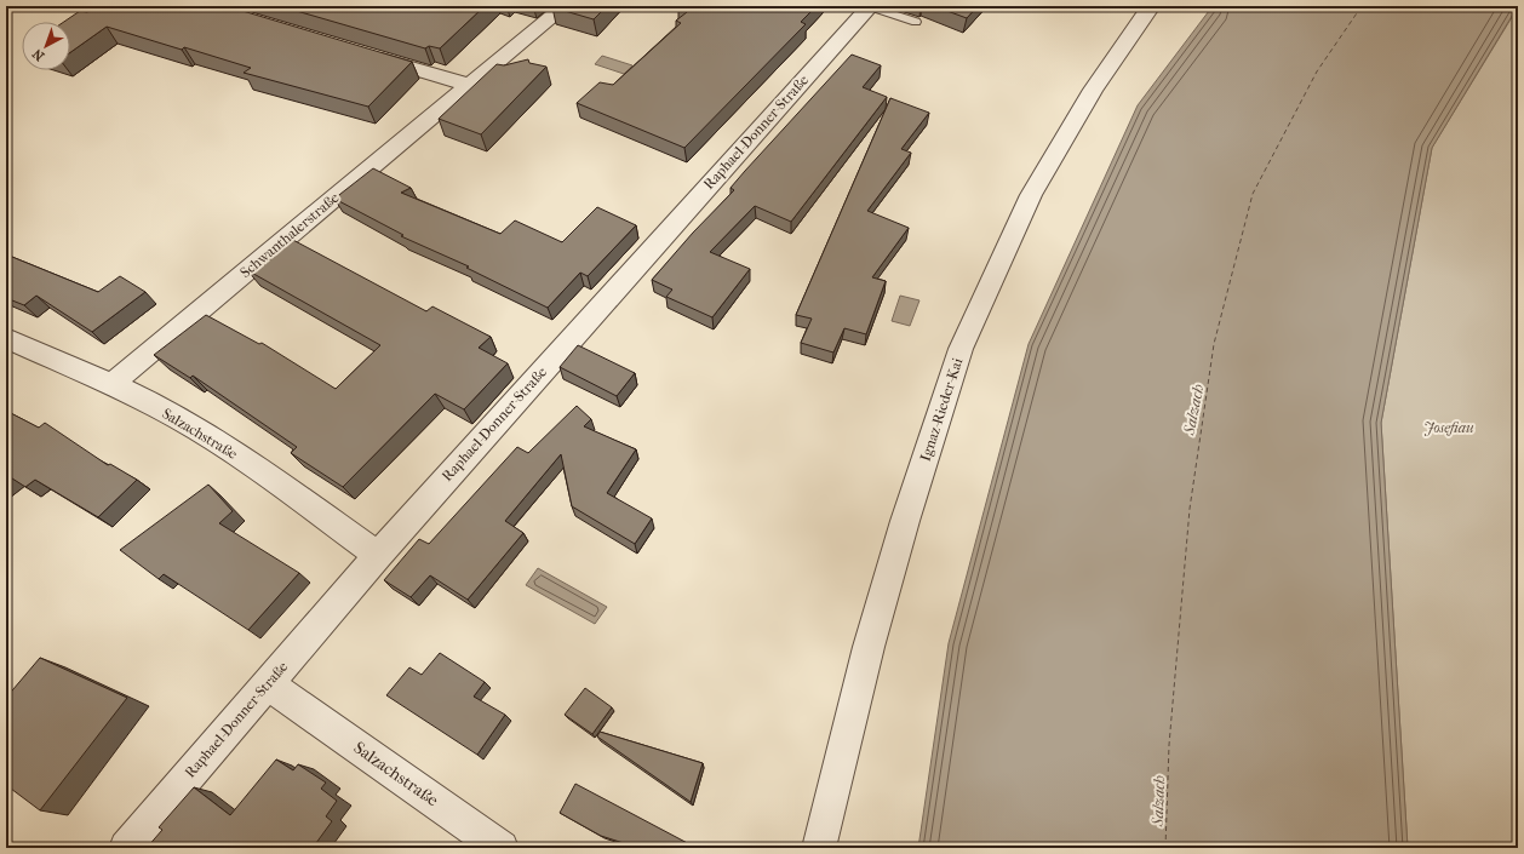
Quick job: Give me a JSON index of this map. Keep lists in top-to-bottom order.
{
  "streets": {
    "street": [
      "Raphael-Donner-Straße",
      "Schwanthalerstraße",
      "Ignaz-Rieder-Kai",
      "Salzachstraße"
    ]
  },
  "crossings": [
    ["Raphael-Donner-Straße", "Salzachstraße"],
    ["Schwanthalerstraße", "Salzachstraße"]
  ],
  "water": ["Salzach"],
  "parks": ["Josefiau"],
  "north": "bottom left"
}
